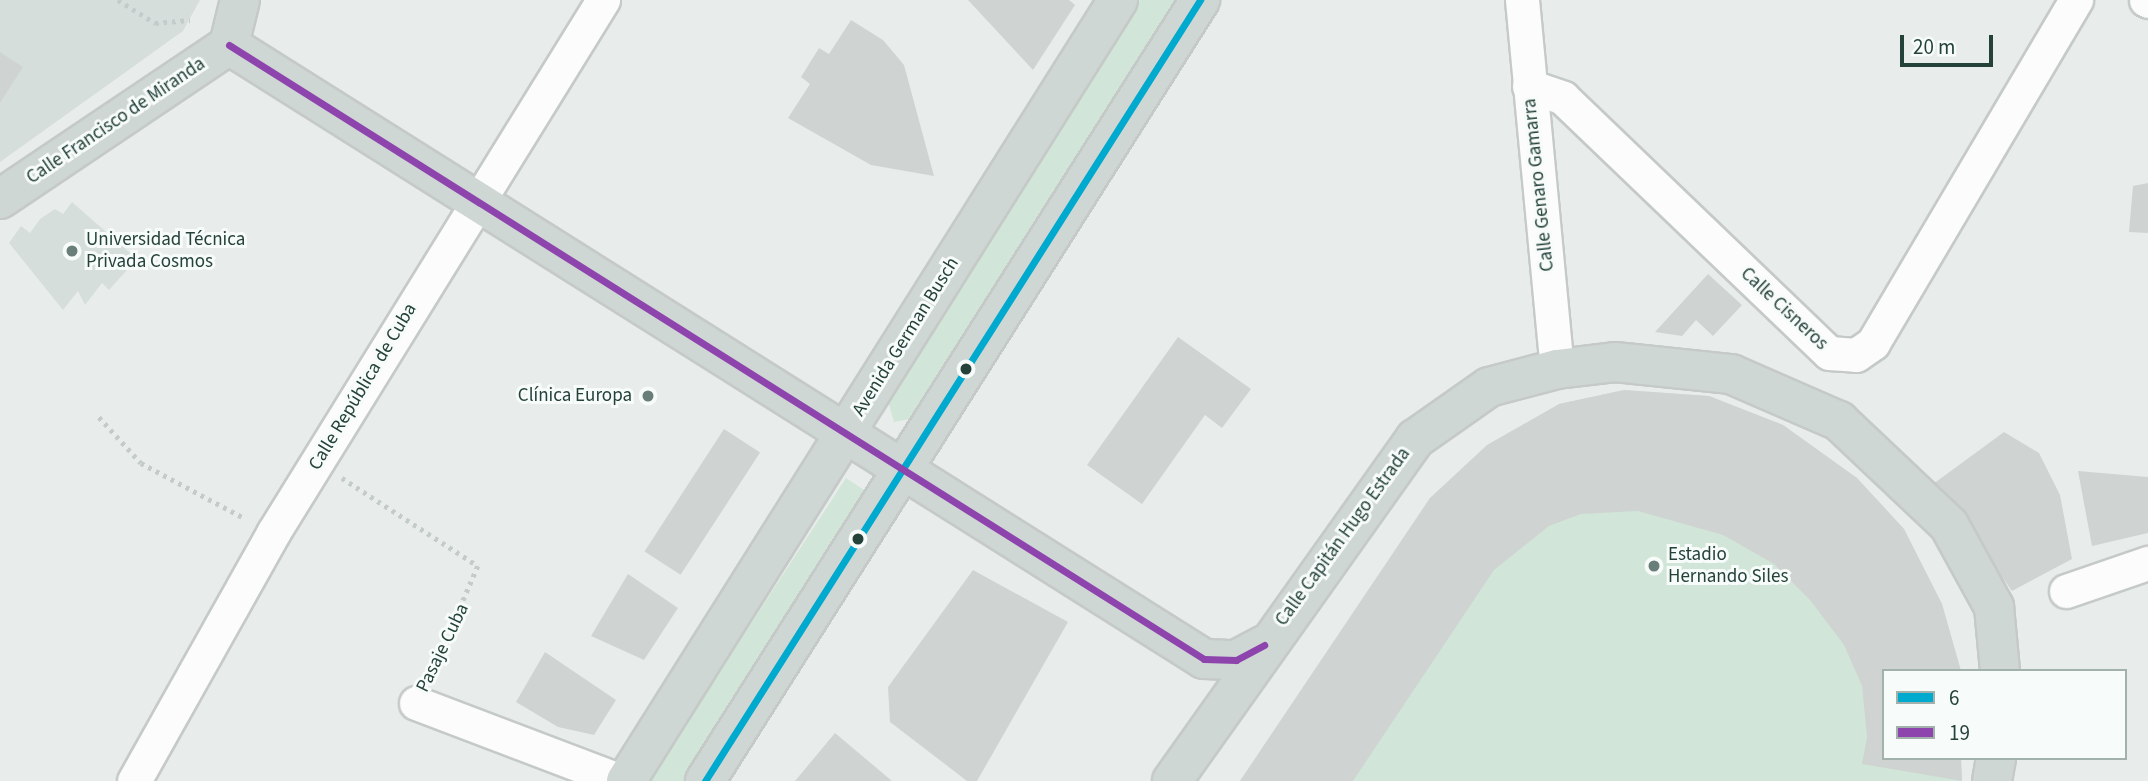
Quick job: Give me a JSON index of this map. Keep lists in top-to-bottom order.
{
  "streets": {
    "main road": ["Calle Francisco de Miranda", "Avenida German Busch", "Calle Capitán Hugo Estrada"],
    "street": [
      "Calle Genaro Gamarra",
      "Calle Cisneros",
      "Calle República de Cuba",
      "Pasaje Cuba"
    ]
  },
  "crossings": [
    ["Calle Genaro Gamarra", "Calle Cisneros"],
    ["Calle Genaro Gamarra", "Calle Capitán Hugo Estrada"],
    ["Avenida German Busch", "Pasaje Cuba"],
    ["Calle República de Cuba", "Pasaje Cuba"]
  ],
  "places": ["Universidad Técnica Privada Cosmos", "Clínica Europa", "Estadio Hernando Siles"],
  "lines": ["transit line 6", "transit line 19"],
  "legend": ["6", "19"],
  "scale_bar": "20 m"
}
